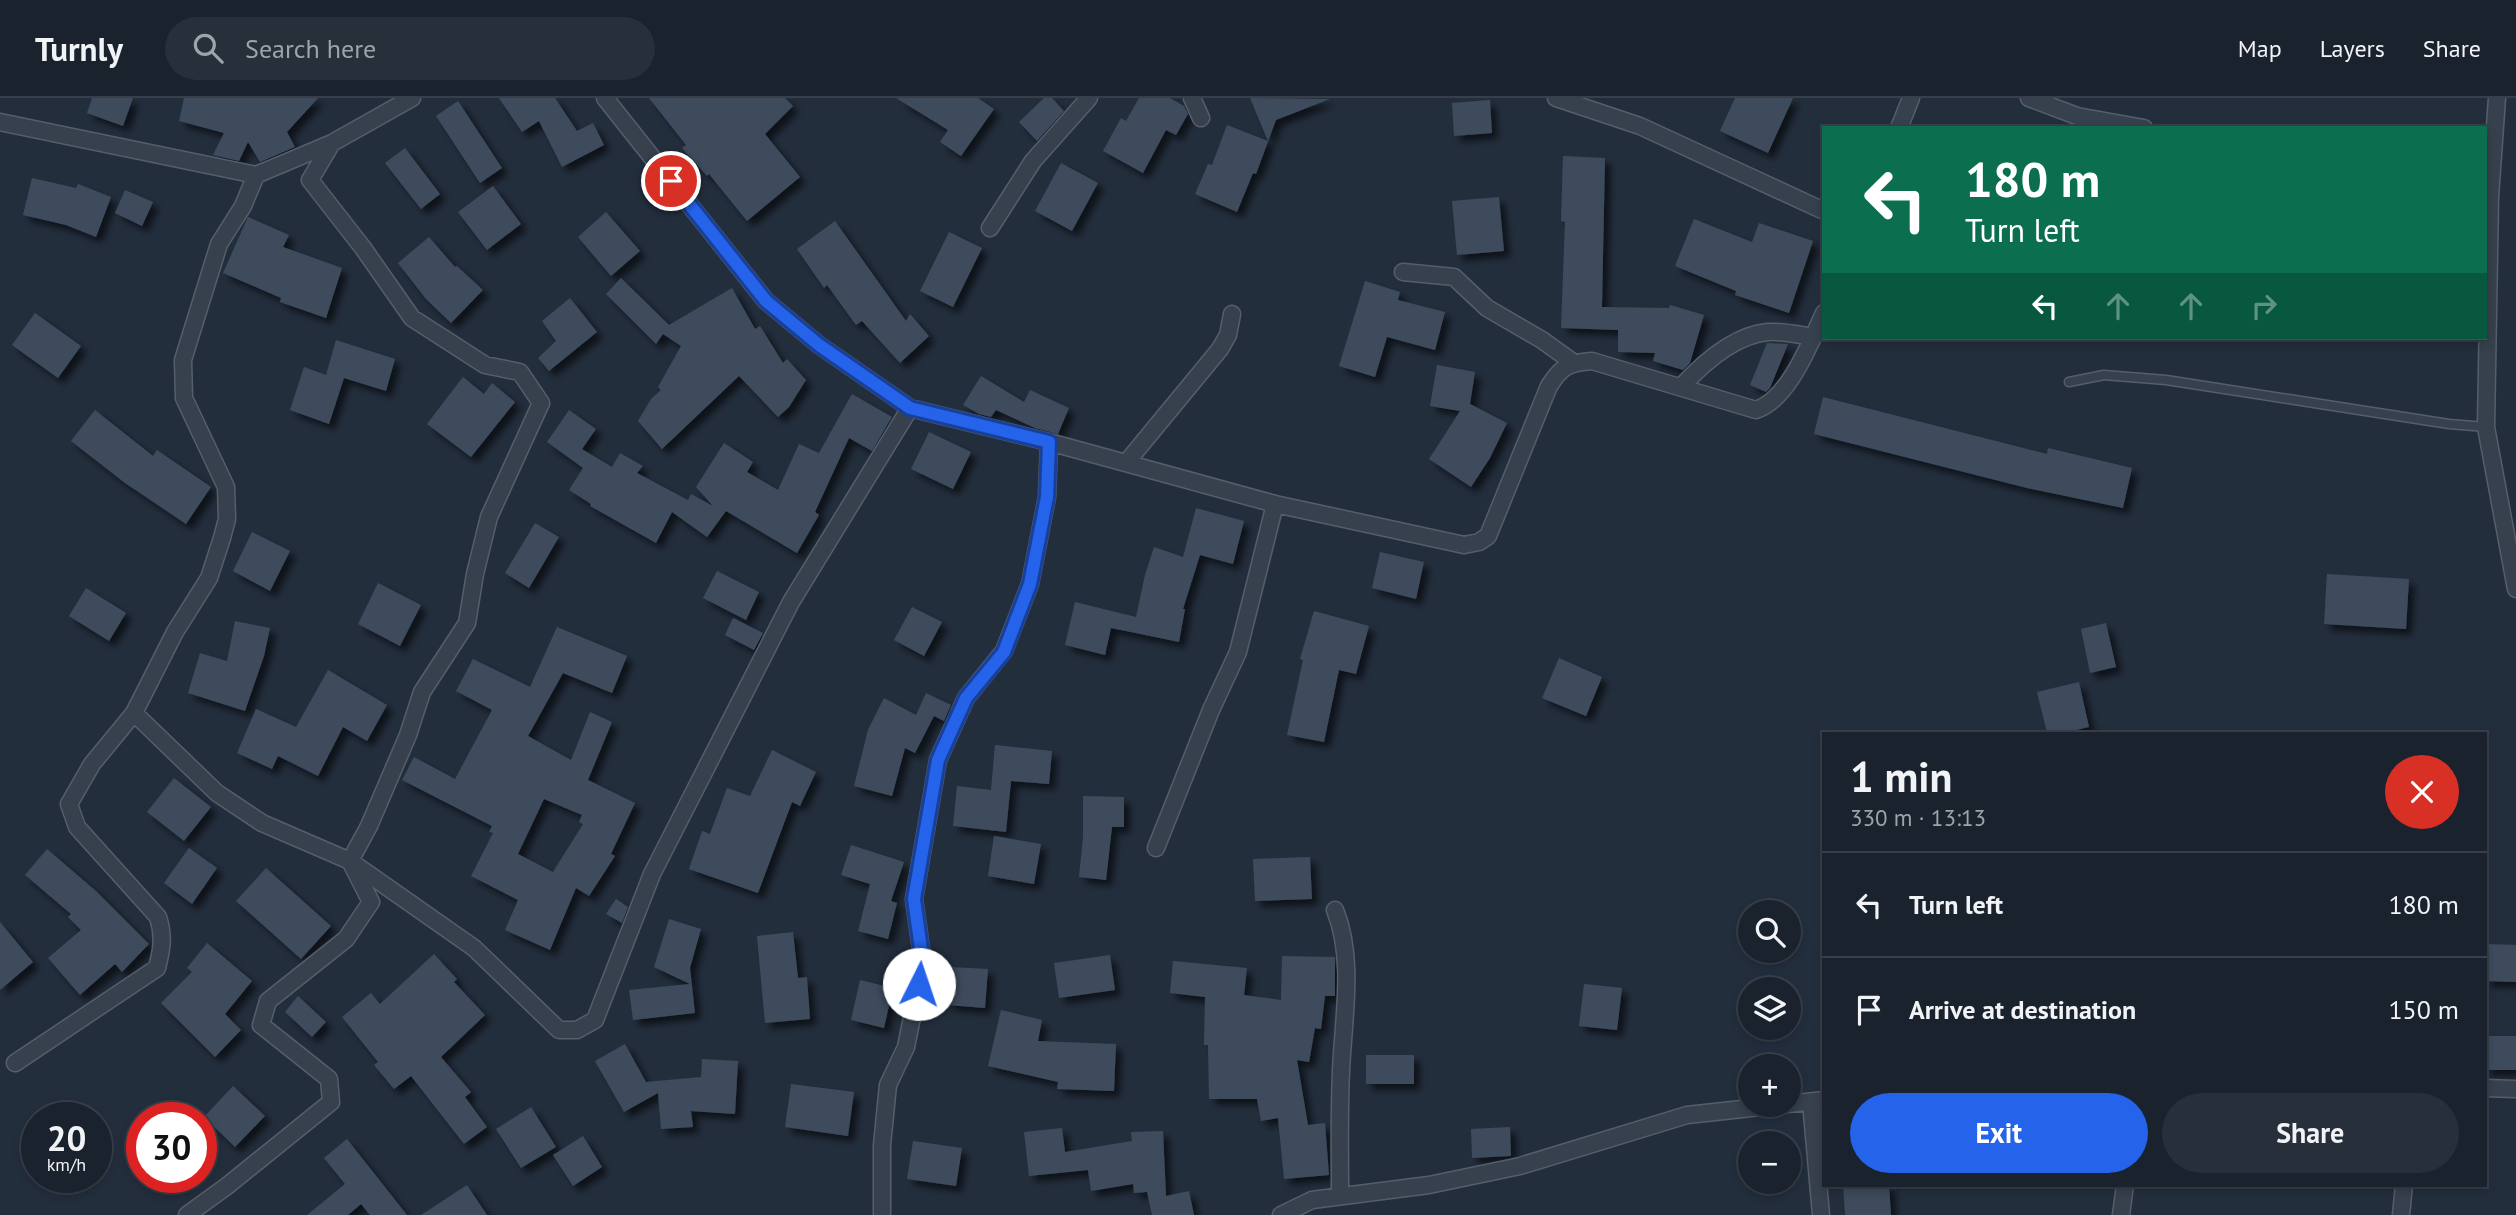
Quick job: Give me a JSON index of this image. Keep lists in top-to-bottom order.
{
  "page": {
    "header": "Turnly",
    "search": "Search here",
    "nav": ["Map", "Layers", "Share"],
    "turn": ["180 m", "Turn left"],
    "heading": ["1 min", "330 m · 13:13"],
    "list": [
      {
        "name": "Turn left",
        "value": "180 m"
      },
      {
        "name": "Arrive at destination",
        "value": "150 m"
      }
    ],
    "map_buttons": ["+", "−"],
    "buttons": ["Exit", "Share"],
    "speed": "20 km/h",
    "limit": "30"
  }
}
